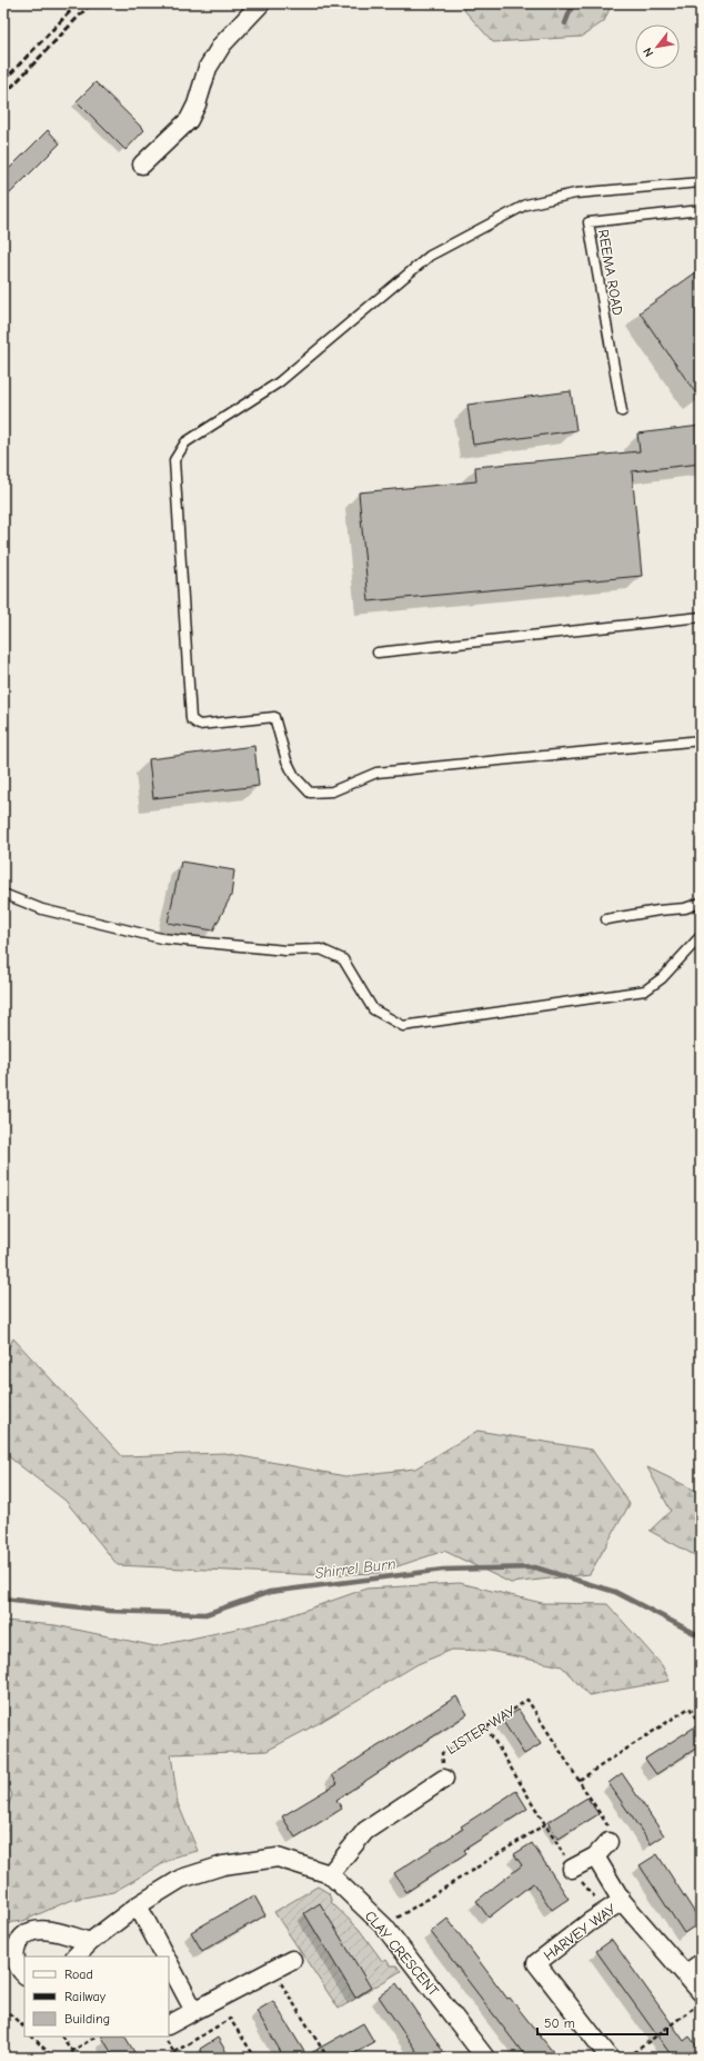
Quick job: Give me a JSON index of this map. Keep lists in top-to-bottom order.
{
  "streets": {
    "street": ["HARVEY WAY", "CLAY CRESCENT"],
    "lane": ["REEMA ROAD"],
    "path": ["LISTER WAY"]
  },
  "water": ["Shirrel Burn"],
  "legend": ["Road", "Railway", "Building"],
  "scale_bar": "50 m",
  "north": "bottom left"
}
